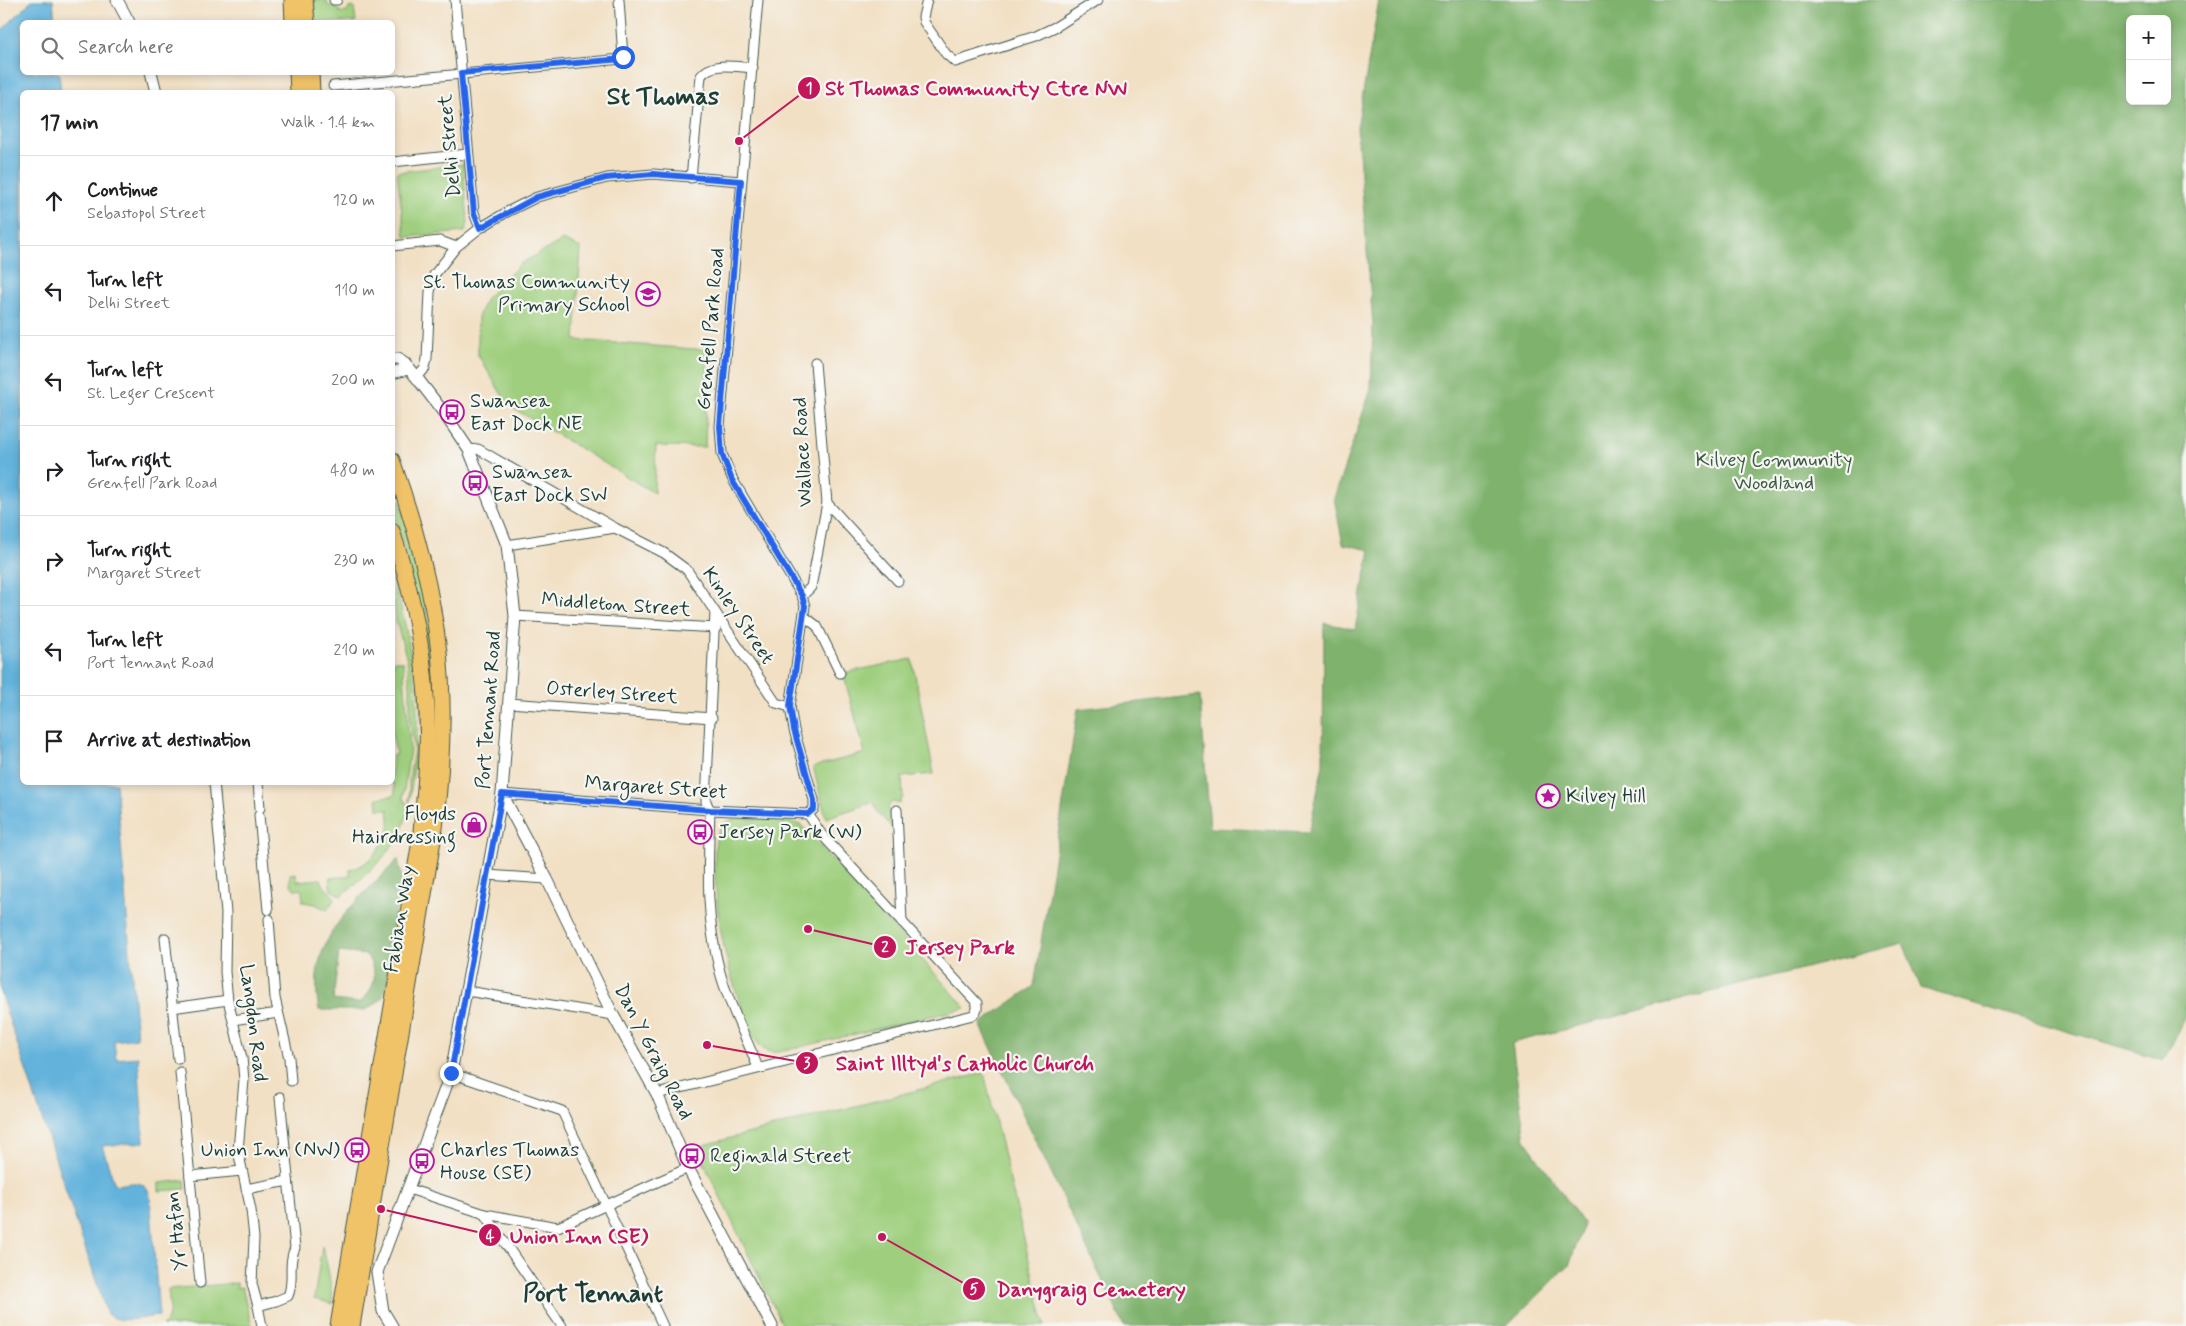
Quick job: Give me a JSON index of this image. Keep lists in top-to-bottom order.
{
  "streets": {
    "highway": ["Fabian Way"],
    "street": [
      "Delhi Street",
      "Grenfell Park Road",
      "Wallace Road",
      "Middleton Street",
      "Kinley Street",
      "Osterley Street",
      "Port Tennant Road",
      "Margaret Street",
      "Langdon Road",
      "Dan Y Graig Road",
      "Yr Hafan"
    ]
  },
  "crossings": [
    ["Grenfell Park Road", "Wallace Road"],
    ["Grenfell Park Road", "Kinley Street"],
    ["Grenfell Park Road", "Margaret Street"],
    ["Middleton Street", "Port Tennant Road"],
    ["Kinley Street", "Port Tennant Road"],
    ["Osterley Street", "Port Tennant Road"],
    ["Port Tennant Road", "Margaret Street"],
    ["Port Tennant Road", "Dan Y Graig Road"],
    ["Margaret Street", "Dan Y Graig Road"],
    ["Langdon Road", "Yr Hafan"]
  ],
  "districts": ["St Thomas", "Port Tennant"],
  "parks": ["Kilvey Community Woodland"],
  "places": {
    "other": [
      "St Thomas Community Ctre NW",
      "Jersey Park",
      "Saint Illtyd's Catholic Church",
      "Union Inn (SE)",
      "Danygraig Cemetery"
    ],
    "school or university": ["St. Thomas Community Primary School"],
    "bus stop": [
      "Swansea East Dock NE",
      "Swansea East Dock SW",
      "Jersey Park (W)",
      "Union Inn (NW)",
      "Reginald Street",
      "Charles Thomas House (SE)"
    ],
    "place": ["Kilvey Hill"],
    "shop": ["Floyds Hairdressing"]
  },
  "page": {
    "map_buttons": ["+", "−"],
    "search": "Search here",
    "heading": ["17 min", "Walk · 1.4 km"],
    "list": [
      ["Continue", "Sebastopol Street", "120 m"],
      ["Turn left", "Delhi Street", "110 m"],
      ["Turn left", "St. Leger Crescent", "200 m"],
      ["Turn right", "Grenfell Park Road", "480 m"],
      ["Turn right", "Margaret Street", "230 m"],
      ["Turn left", "Port Tennant Road", "210 m"],
      "Arrive at destination"
    ]
  }
}
